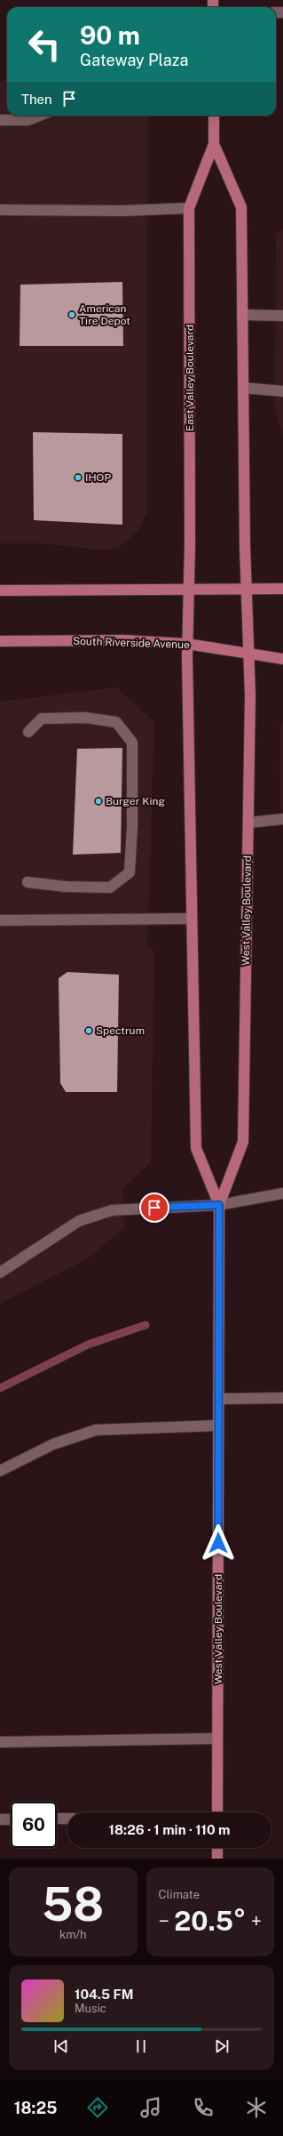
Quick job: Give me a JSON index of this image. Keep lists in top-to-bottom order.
{
  "streets": {
    "main road": ["East Valley Boulevard", "South Riverside Avenue", "West Valley Boulevard"]
  },
  "crossings": [
    ["East Valley Boulevard", "West Valley Boulevard"],
    ["South Riverside Avenue", "West Valley Boulevard"]
  ],
  "places": [
    "American Tire Depot",
    "IHOP",
    "Burger King",
    "Spectrum"
  ],
  "page": {
    "turn": ["90 m", "Gateway Plaza"],
    "then": "Then",
    "limit": "60",
    "trip": "18:26 · 1 min · 110 m",
    "tile": [
      ["58", "km/h"],
      "Climate"
    ],
    "heat": ["−", "20.5°", "+"],
    "song": ["104.5 FM", "Music"],
    "tabs": "18:25"
  }
}
